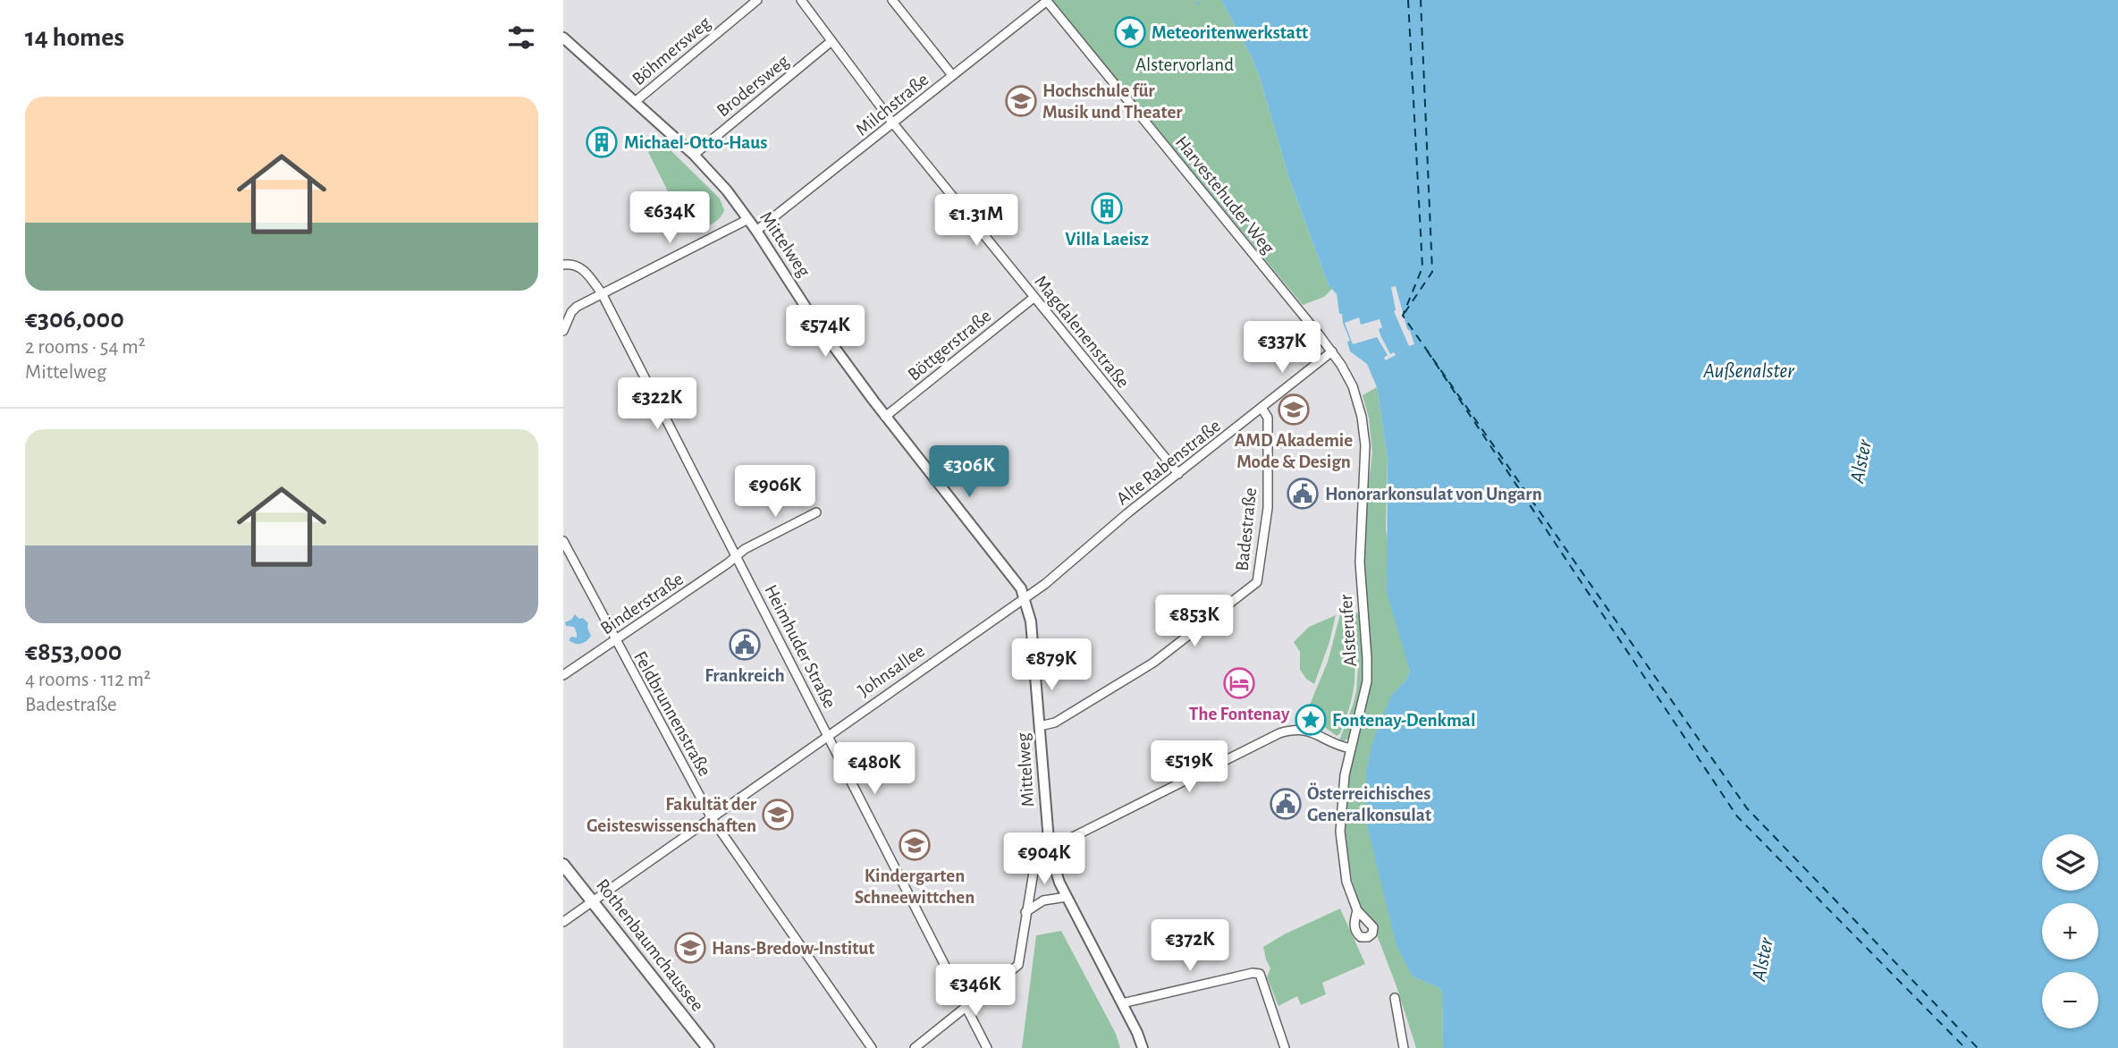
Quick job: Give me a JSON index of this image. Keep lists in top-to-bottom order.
{
  "streets": {
    "main road": ["Rothenbaumchaussee"],
    "street": [
      "Böhmersweg",
      "Brodersweg",
      "Milchstraße",
      "Harvestehuder Weg",
      "Mittelweg",
      "Magdalenenstraße",
      "Böttgerstraße",
      "Alte Rabenstraße",
      "Badestraße",
      "Binderstraße",
      "Alsterufer",
      "Heimhuder Straße",
      "Johnsallee",
      "Feldbrunnenstraße"
    ]
  },
  "crossings": [
    ["Böhmersweg", "Mittelweg"],
    ["Brodersweg", "Mittelweg"],
    ["Brodersweg", "Magdalenenstraße"],
    ["Milchstraße", "Harvestehuder Weg"],
    ["Milchstraße", "Mittelweg"],
    ["Milchstraße", "Magdalenenstraße"],
    ["Harvestehuder Weg", "Alte Rabenstraße"],
    ["Harvestehuder Weg", "Alsterufer"],
    ["Mittelweg", "Böttgerstraße"],
    ["Mittelweg", "Alte Rabenstraße"],
    ["Mittelweg", "Badestraße"],
    ["Mittelweg", "Johnsallee"],
    ["Magdalenenstraße", "Böttgerstraße"],
    ["Magdalenenstraße", "Alte Rabenstraße"],
    ["Alte Rabenstraße", "Badestraße"],
    ["Alte Rabenstraße", "Alsterufer"],
    ["Alte Rabenstraße", "Johnsallee"],
    ["Binderstraße", "Heimhuder Straße"],
    ["Binderstraße", "Feldbrunnenstraße"],
    ["Heimhuder Straße", "Johnsallee"],
    ["Johnsallee", "Feldbrunnenstraße"],
    ["Johnsallee", "Rothenbaumchaussee"]
  ],
  "water": ["Außenalster", "Alster"],
  "parks": ["Alstervorland"],
  "places": {
    "place": ["Meteoritenwerkstatt", "Fontenay-Denkmal"],
    "school or university": [
      "Hochschule für Musik und Theater",
      "AMD Akademie Mode & Design",
      "Fakultät der Geisteswissenschaften",
      "Kindergarten Schneewittchen",
      "Hans-Bredow-Institut"
    ],
    "building": ["Michael-Otto-Haus", "Villa Laeisz"],
    "public building": ["Honorarkonsulat von Ungarn", "Frankreich", "Österreichisches Generalkonsulat"],
    "hotel": ["The Fontenay"]
  },
  "page": {
    "heading": "14 homes",
    "list": [
      {
        "name": "€306,000",
        "note": "2 rooms · 54 m² · Mittelweg"
      },
      {
        "name": "€853,000",
        "note": "4 rooms · 112 m² · Badestraße"
      }
    ],
    "price": [
      "€634K",
      "€1.31M",
      "€574K",
      "€337K",
      "€322K",
      "€306K",
      "€906K",
      "€853K",
      "€879K",
      "€519K",
      "€480K",
      "€904K",
      "€372K",
      "€346K"
    ],
    "map_buttons": ["+", "−"]
  }
}
